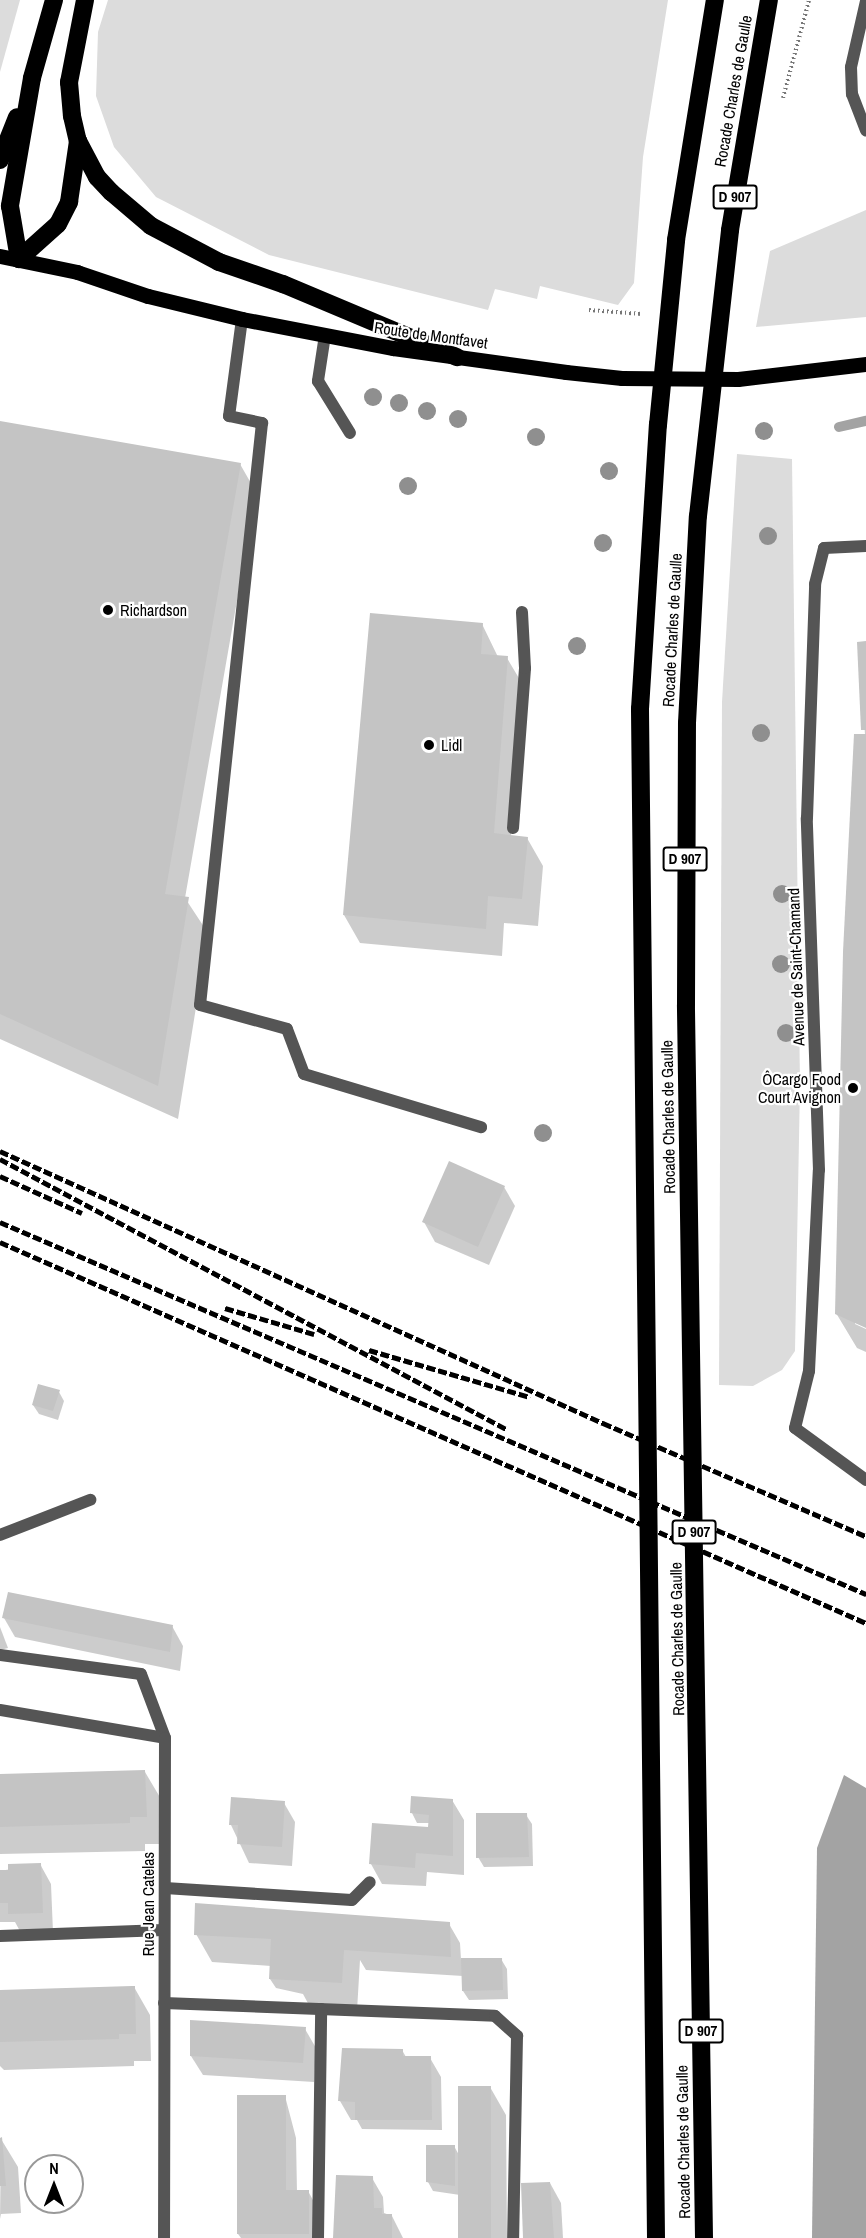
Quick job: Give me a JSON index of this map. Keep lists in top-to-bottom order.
{
  "streets": {
    "highway": ["Rocade Charles de Gaulle", "D 907"],
    "main road": ["Route de Montfavet"],
    "street": ["Avenue de Saint-Chamand", "Rue Jean Catelas"]
  },
  "places": ["Richardson", "Lidl", "ÔCargo Food Court Avignon"],
  "north": "top"
}
